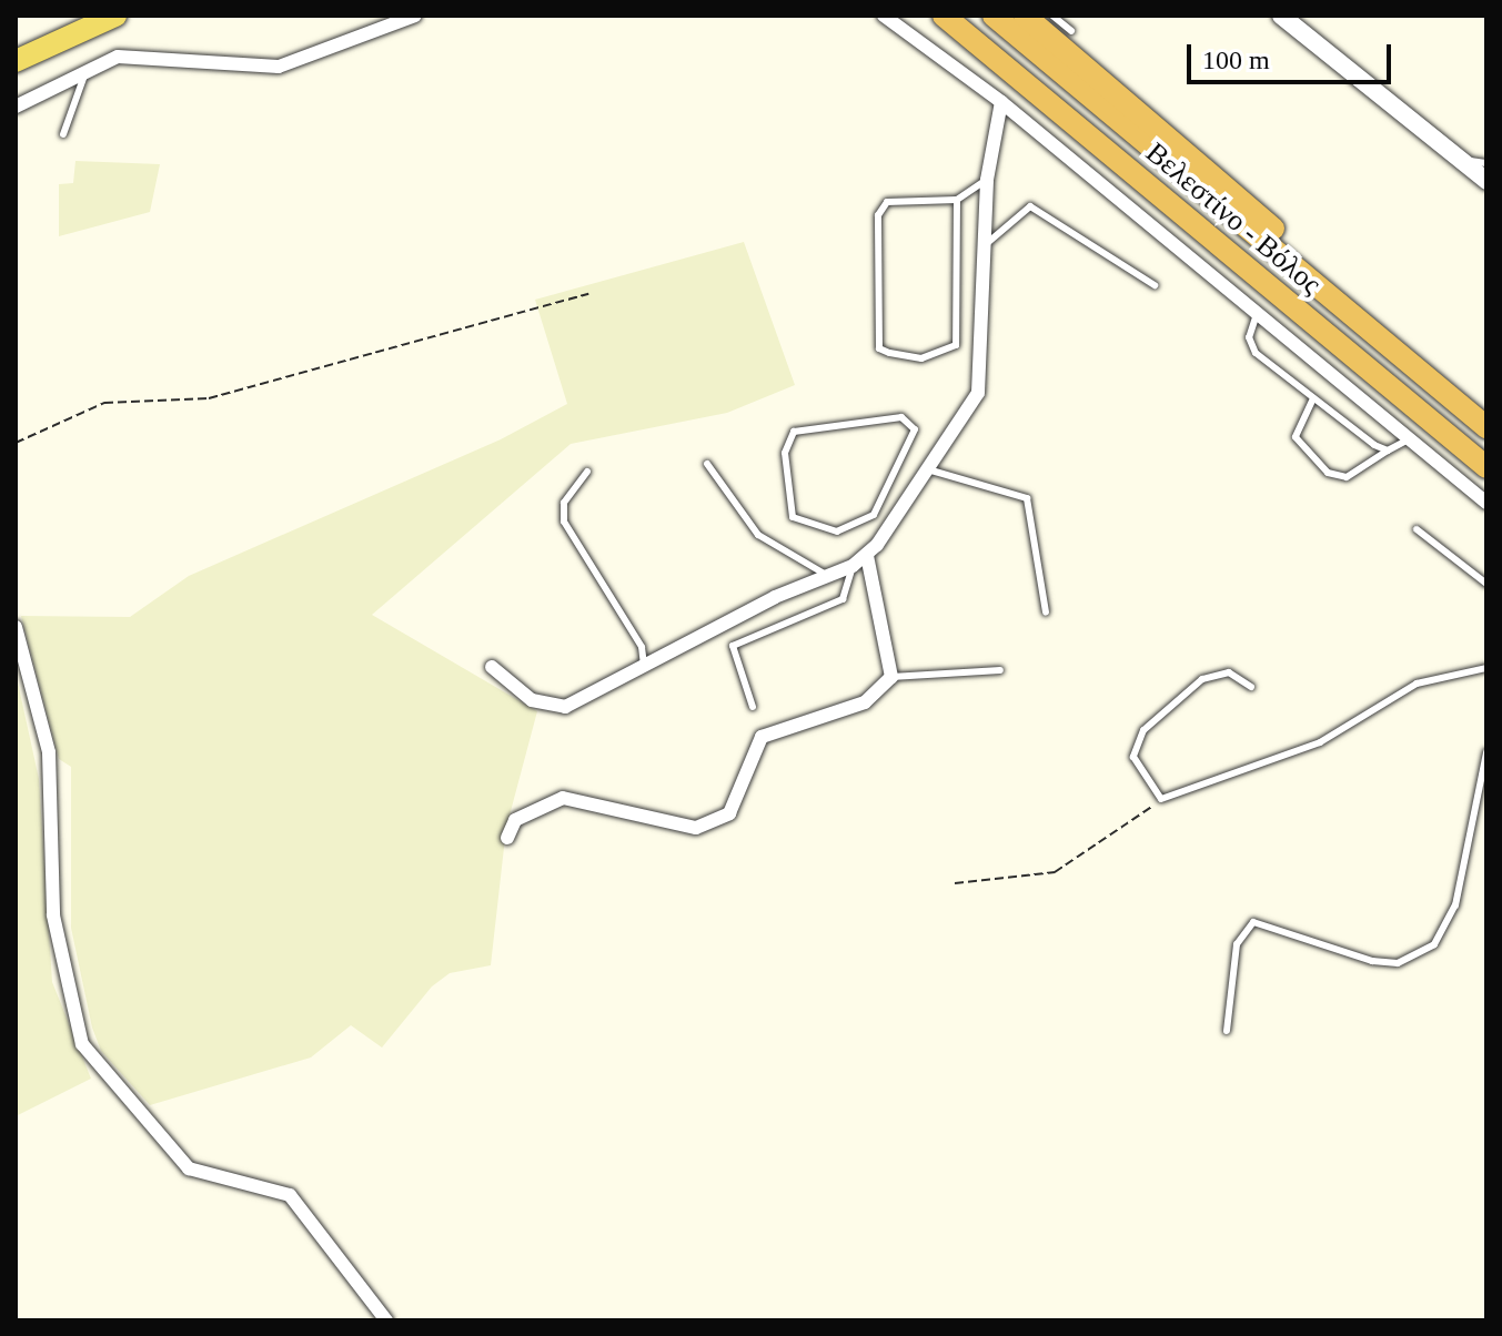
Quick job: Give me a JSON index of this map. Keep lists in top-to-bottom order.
{
  "streets": {
    "highway": ["Βελεστίνο - Βόλος"]
  },
  "scale_bar": "100 m"
}
